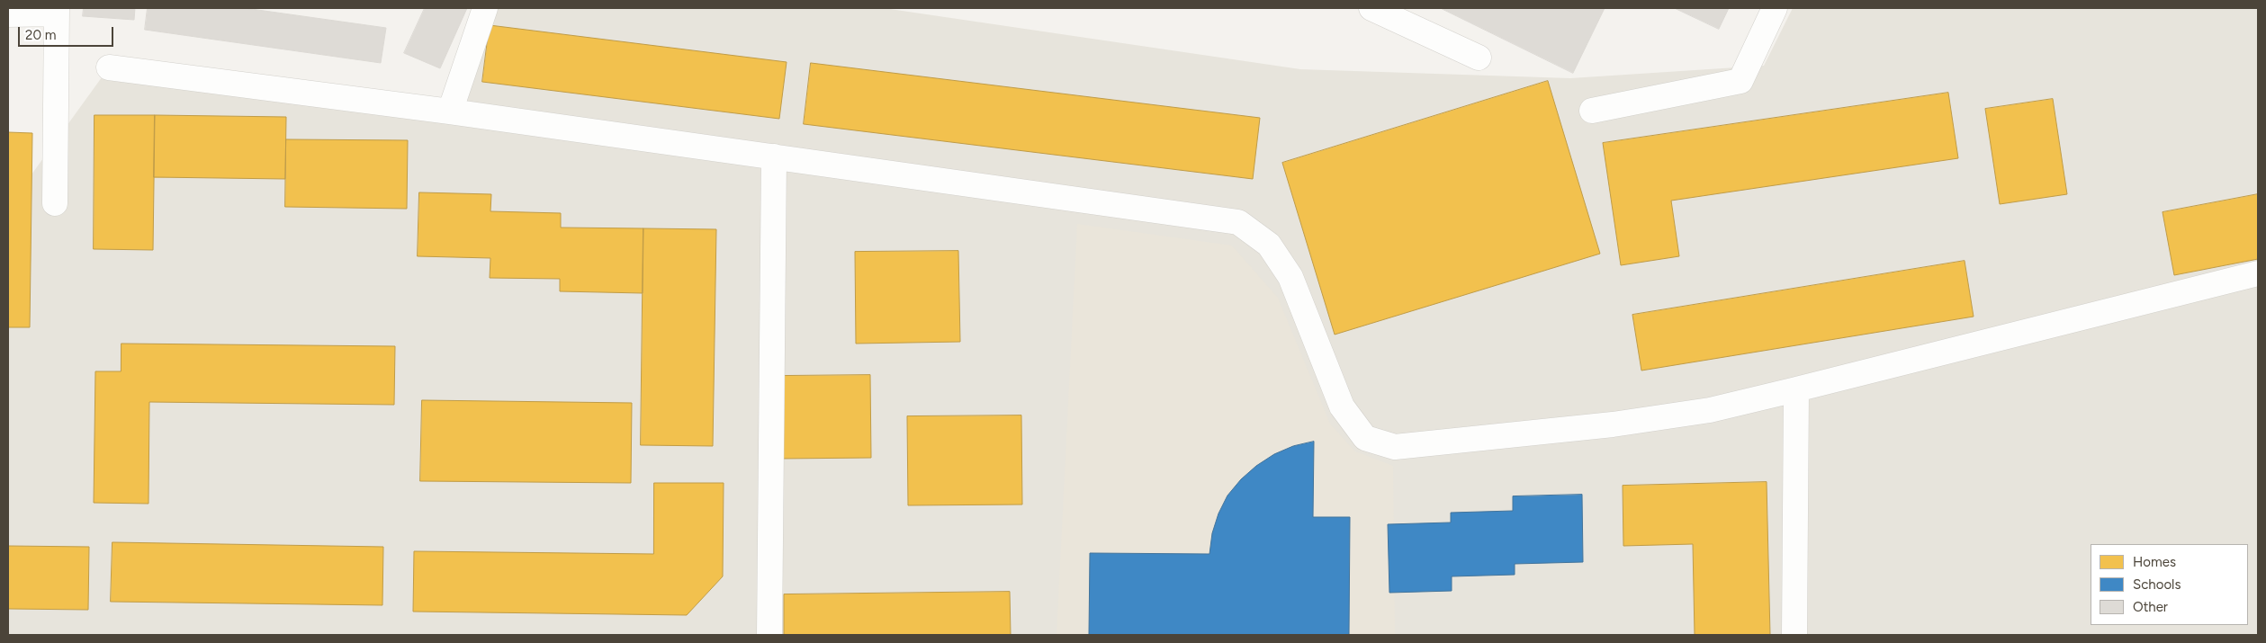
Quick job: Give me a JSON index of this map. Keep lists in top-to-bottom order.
{
  "legend": ["Homes", "Schools", "Other"],
  "scale_bar": "20 m"
}
